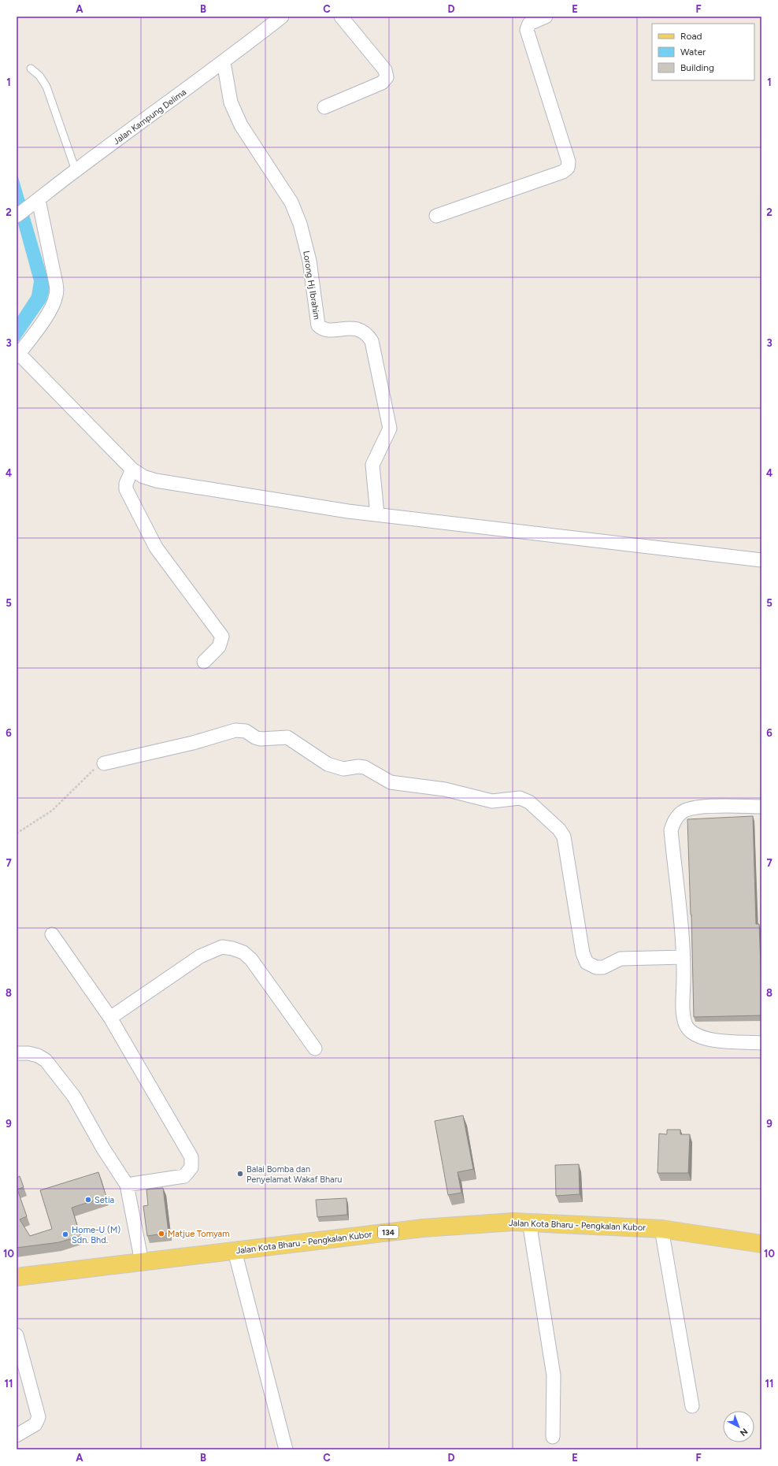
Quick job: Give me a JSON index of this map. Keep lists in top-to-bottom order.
{
  "streets": {
    "main road": ["Jalan Kota Bharu - Pengkalan Kubor", "134"],
    "street": ["Jalan Kampung Delima", "Lorong Hj Ibrahim"]
  },
  "crossings": [
    ["Jalan Kampung Delima", "Lorong Hj Ibrahim"]
  ],
  "places": [
    "Balai Bomba dan Penyelamat Wakaf Bharu",
    "Setia",
    "Matjue Tomyam",
    "Home-U (M) Sdn. Bhd."
  ],
  "legend": ["Road", "Water", "Building"],
  "north": "bottom right",
  "grid": {
    "columns": [
      "A",
      "B",
      "C",
      "D",
      "E",
      "F"
    ],
    "rows": [
      "1",
      "2",
      "3",
      "4",
      "5",
      "6",
      "7",
      "8",
      "9",
      "10",
      "11"
    ]
  }
}
